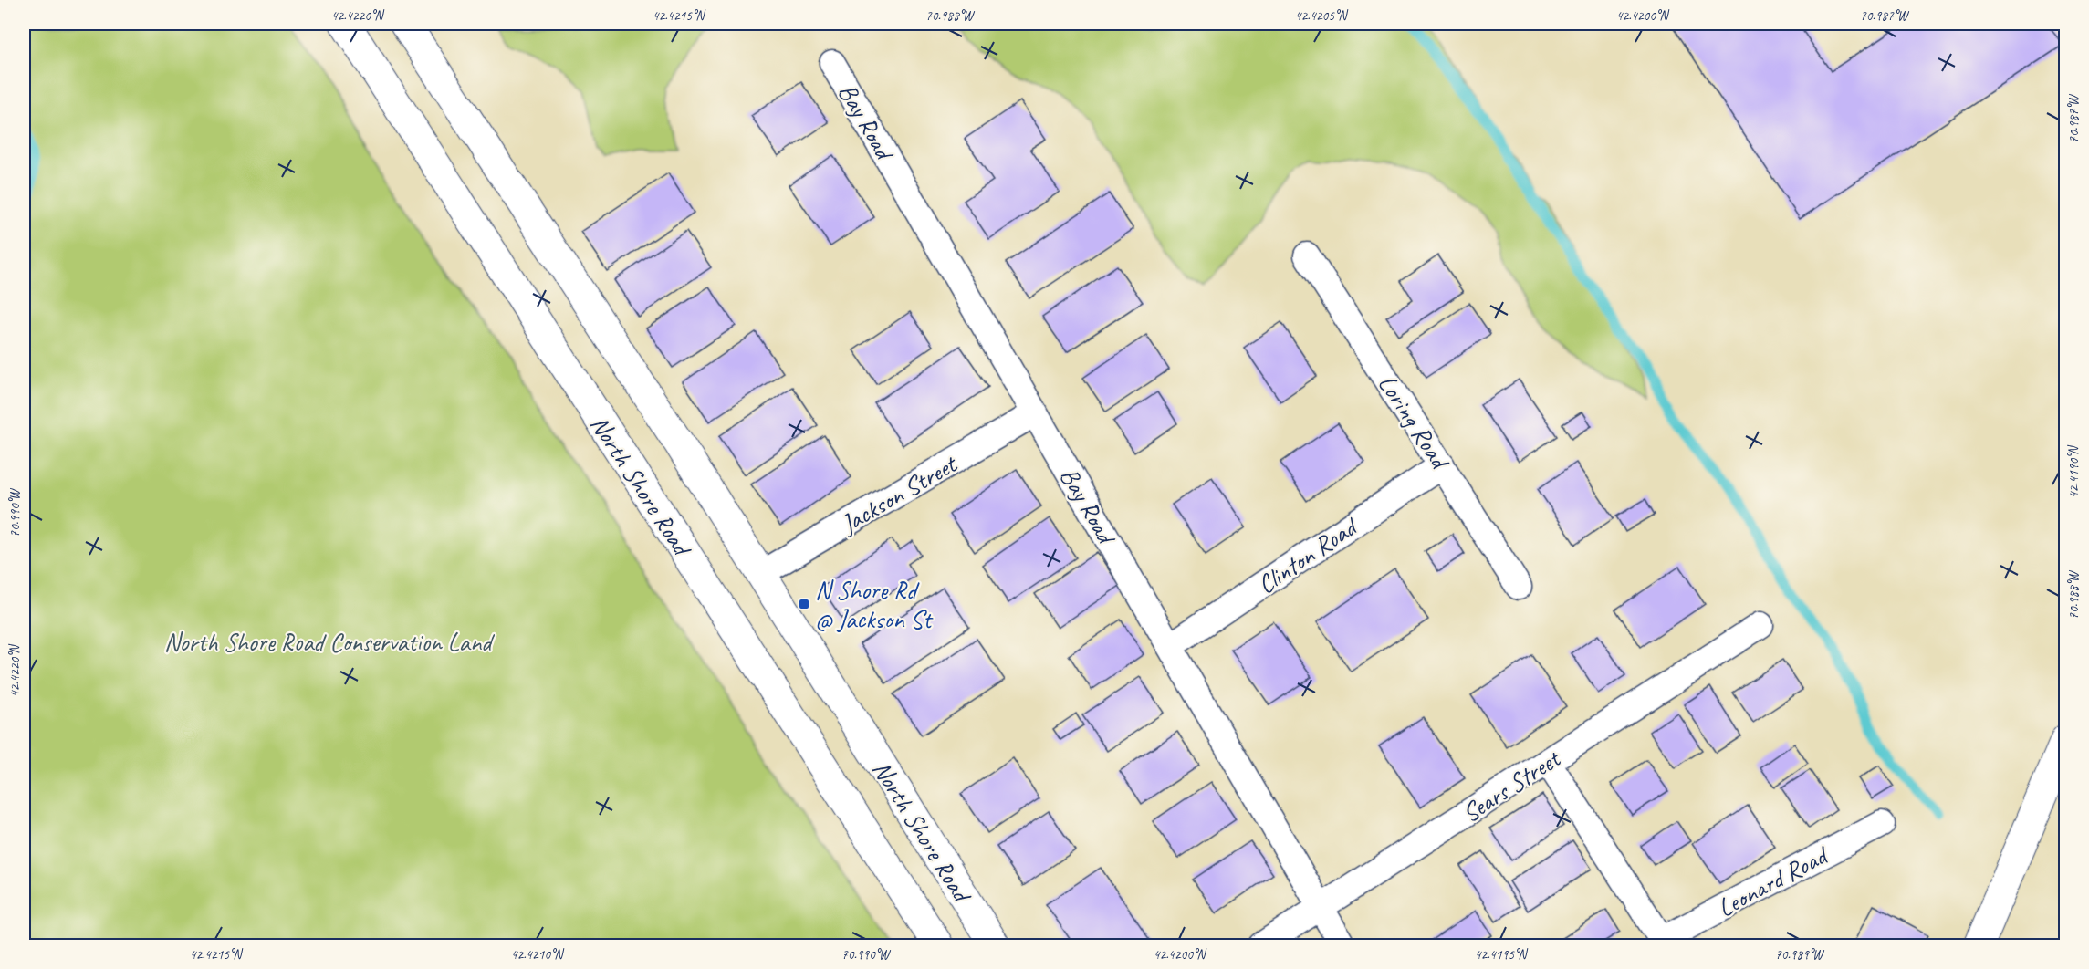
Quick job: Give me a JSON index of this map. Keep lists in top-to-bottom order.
{
  "streets": {
    "main road": ["North Shore Road"],
    "street": [
      "Bay Road",
      "Loring Road",
      "Jackson Street",
      "Clinton Road",
      "Sears Street",
      "Leonard Road"
    ]
  },
  "crossings": [
    ["Bay Road", "Jackson Street"],
    ["Bay Road", "Clinton Road"],
    ["Bay Road", "Sears Street"],
    ["Loring Road", "Clinton Road"],
    ["North Shore Road", "Jackson Street"]
  ],
  "parks": ["North Shore Road Conservation Land"],
  "places": {
    "transit": ["N Shore Rd @ Jackson St"]
  },
  "coordinates": [
    "42.4220°N",
    "42.4215°N",
    "70.988°W",
    "42.4205°N",
    "42.4200°N",
    "70.987°W",
    "42.4190°N",
    "70.990°W",
    "42.4210°N",
    "42.4195°N",
    "70.989°W"
  ]
}
